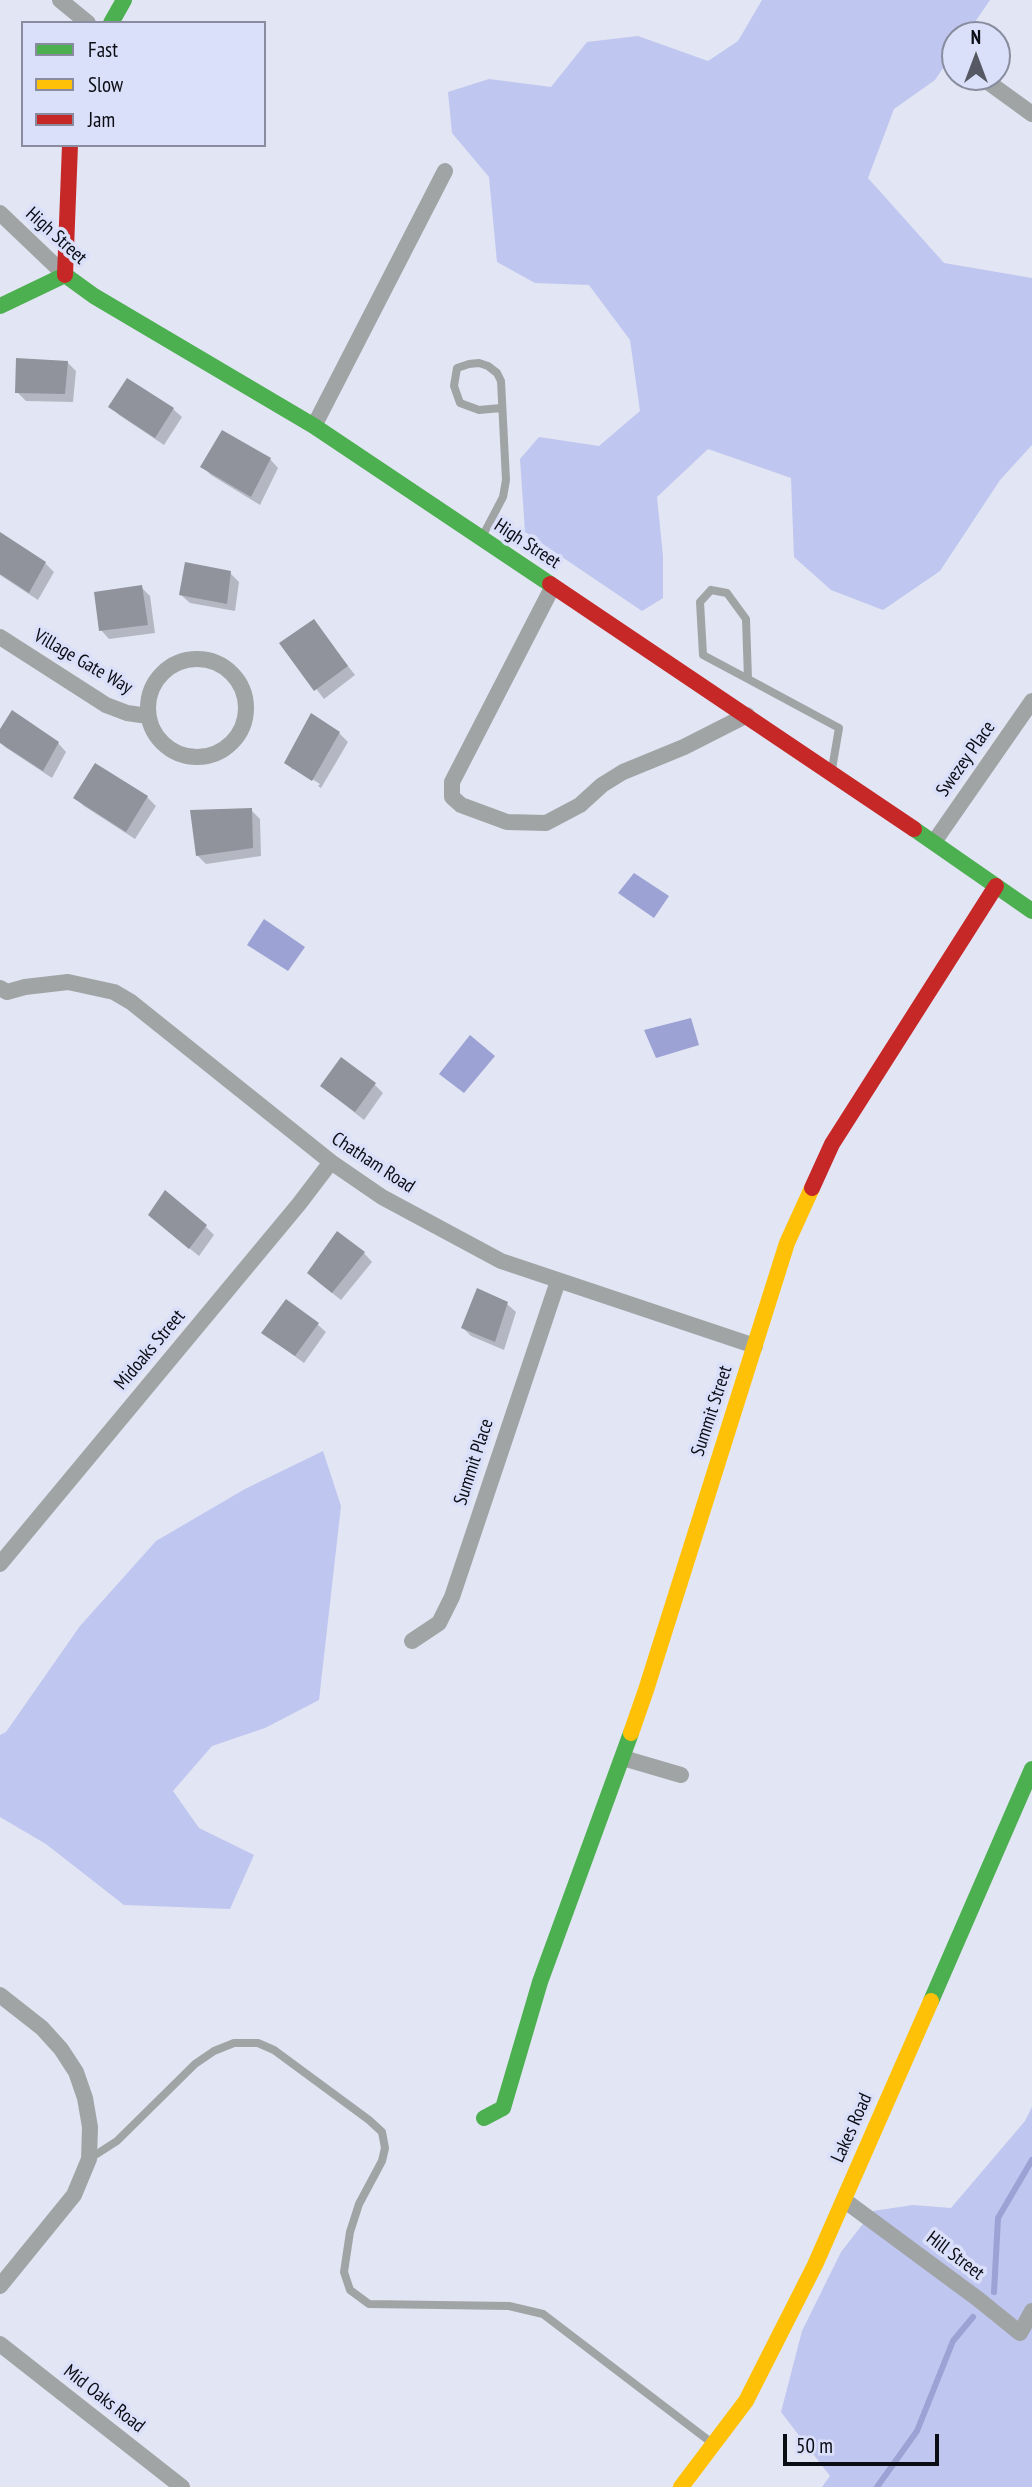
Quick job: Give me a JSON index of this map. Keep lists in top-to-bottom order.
{
  "streets": {
    "street": [
      "High Street",
      "Village Gate Way",
      "Swezey Place",
      "Chatham Road",
      "Midoaks Street",
      "Summit Street",
      "Summit Place",
      "Lakes Road",
      "Hill Street",
      "Mid Oaks Road"
    ]
  },
  "crossings": [
    ["High Street", "Swezey Place"],
    ["High Street", "Summit Street"],
    ["Chatham Road", "Midoaks Street"],
    ["Chatham Road", "Summit Street"],
    ["Chatham Road", "Summit Place"],
    ["Lakes Road", "Hill Street"]
  ],
  "legend": ["Fast", "Slow", "Jam"],
  "scale_bar": "50 m",
  "north": "top"
}
